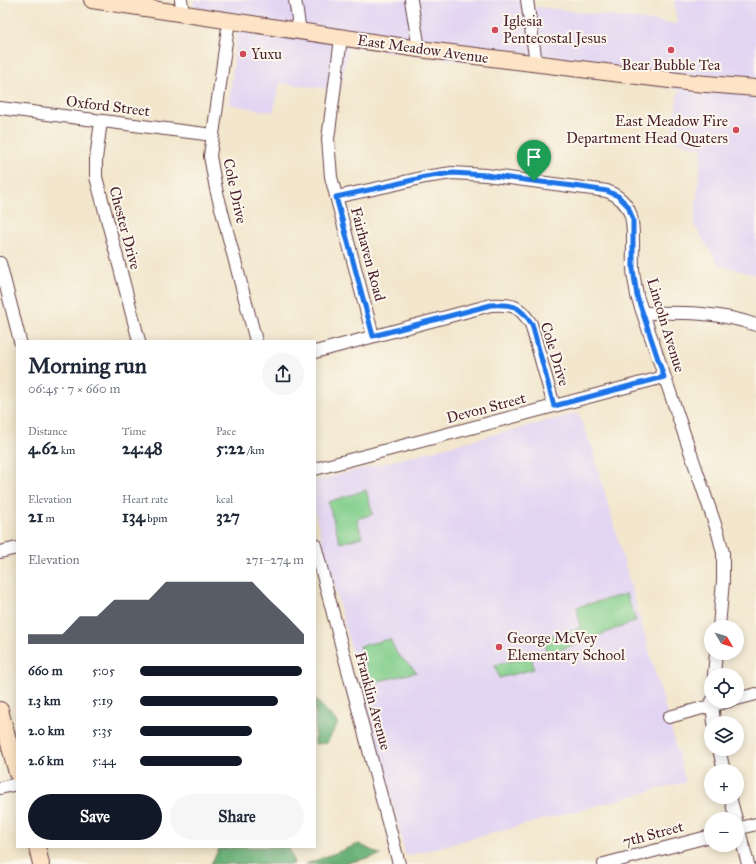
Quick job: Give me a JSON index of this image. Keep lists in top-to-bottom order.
{
  "streets": {
    "street": [
      "East Meadow Avenue",
      "Oxford Street",
      "Cole Drive",
      "Chester Drive",
      "Fairhaven Road",
      "Lincoln Avenue",
      "Devon Street",
      "Franklin Avenue",
      "7th Street"
    ]
  },
  "crossings": [
    ["East Meadow Avenue", "Cole Drive"],
    ["East Meadow Avenue", "Fairhaven Road"],
    ["Oxford Street", "Cole Drive"],
    ["Oxford Street", "Chester Drive"],
    ["Cole Drive", "Fairhaven Road"],
    ["Cole Drive", "Devon Street"],
    ["Fairhaven Road", "Lincoln Avenue"],
    ["Lincoln Avenue", "Devon Street"]
  ],
  "places": [
    "Iglesia Pentecostal Jesus",
    "Bear Bubble Tea",
    "Yuxu",
    "East Meadow Fire Department Head Quaters",
    "George McVey Elementary School"
  ],
  "north": "bottom right",
  "page": {
    "heading": ["Morning run", "06:45 · 7 × 660 m"],
    "stats": [
      ["Distance", "4.62 km"],
      ["Time", "24:48"],
      ["Pace", "5:22 /km"],
      ["Elevation", "21 m"],
      ["Heart rate", "134 bpm"],
      ["kcal", "327"]
    ],
    "chart": ["Elevation", "271–274 m"],
    "map_buttons": ["+", "−"],
    "list": [
      {
        "name": "660 m",
        "note": "5:05"
      },
      {
        "name": "1.3 km",
        "note": "5:19"
      },
      {
        "name": "2.0 km",
        "note": "5:35"
      },
      {
        "name": "2.6 km",
        "note": "5:44"
      }
    ],
    "buttons": ["Save", "Share"]
  }
}
